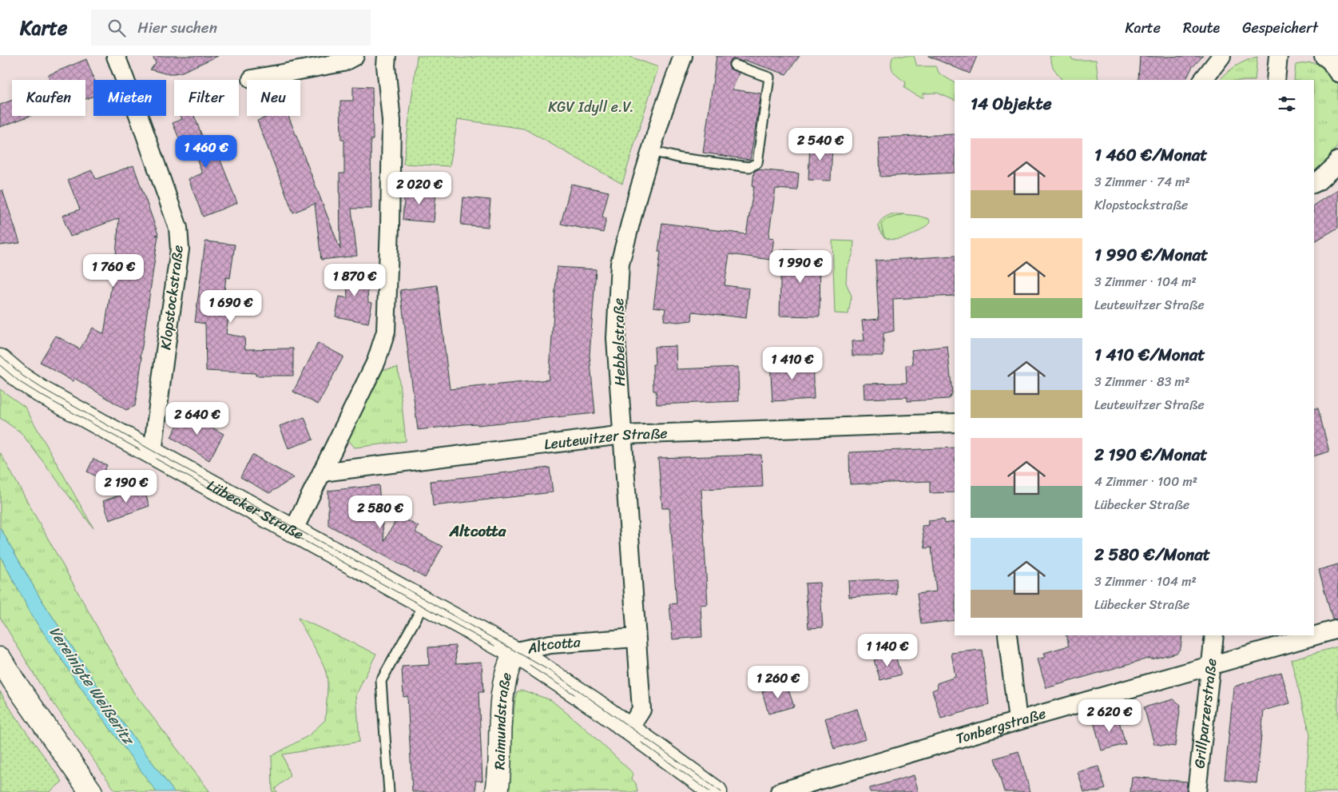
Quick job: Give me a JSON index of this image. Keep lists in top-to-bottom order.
{
  "streets": {
    "main road": ["Lübecker Straße", "Altcotta", "Raimundstraße"],
    "street": [
      "Klopstockstraße",
      "Hebbelstraße",
      "Leutewitzer Straße",
      "Grillparzerstraße",
      "Tonbergstraße"
    ]
  },
  "crossings": [
    ["Klopstockstraße", "Lübecker Straße"],
    ["Hebbelstraße", "Leutewitzer Straße"],
    ["Hebbelstraße", "Altcotta"],
    ["Lübecker Straße", "Altcotta"],
    ["Lübecker Straße", "Raimundstraße"],
    ["Altcotta", "Raimundstraße"],
    ["Grillparzerstraße", "Tonbergstraße"]
  ],
  "districts": ["Altcotta"],
  "water": ["Vereinigte Weißeritz"],
  "parks": ["KGV Idyll e.V."],
  "page": {
    "header": "Karte",
    "search": "Hier suchen",
    "nav": ["Karte", "Route", "Gespeichert"],
    "chip": [
      "Kaufen",
      "Mieten",
      "Filter",
      "Neu"
    ],
    "heading": "14 Objekte",
    "price": [
      "2 540 €",
      "1 460 €",
      "2 020 €",
      "1 990 €",
      "1 760 €",
      "1 870 €",
      "1 690 €",
      "1 410 €",
      "2 640 €",
      "2 190 €",
      "2 580 €",
      "1 140 €",
      "1 260 €",
      "2 620 €"
    ],
    "list": [
      {
        "name": "1 460 €/Monat",
        "note": "3 Zimmer · 74 m² · Klopstockstraße"
      },
      {
        "name": "1 990 €/Monat",
        "note": "3 Zimmer · 104 m² · Leutewitzer Straße"
      },
      {
        "name": "1 410 €/Monat",
        "note": "3 Zimmer · 83 m² · Leutewitzer Straße"
      },
      {
        "name": "2 190 €/Monat",
        "note": "4 Zimmer · 100 m² · Lübecker Straße"
      },
      {
        "name": "2 580 €/Monat",
        "note": "3 Zimmer · 104 m² · Lübecker Straße"
      }
    ]
  }
}
